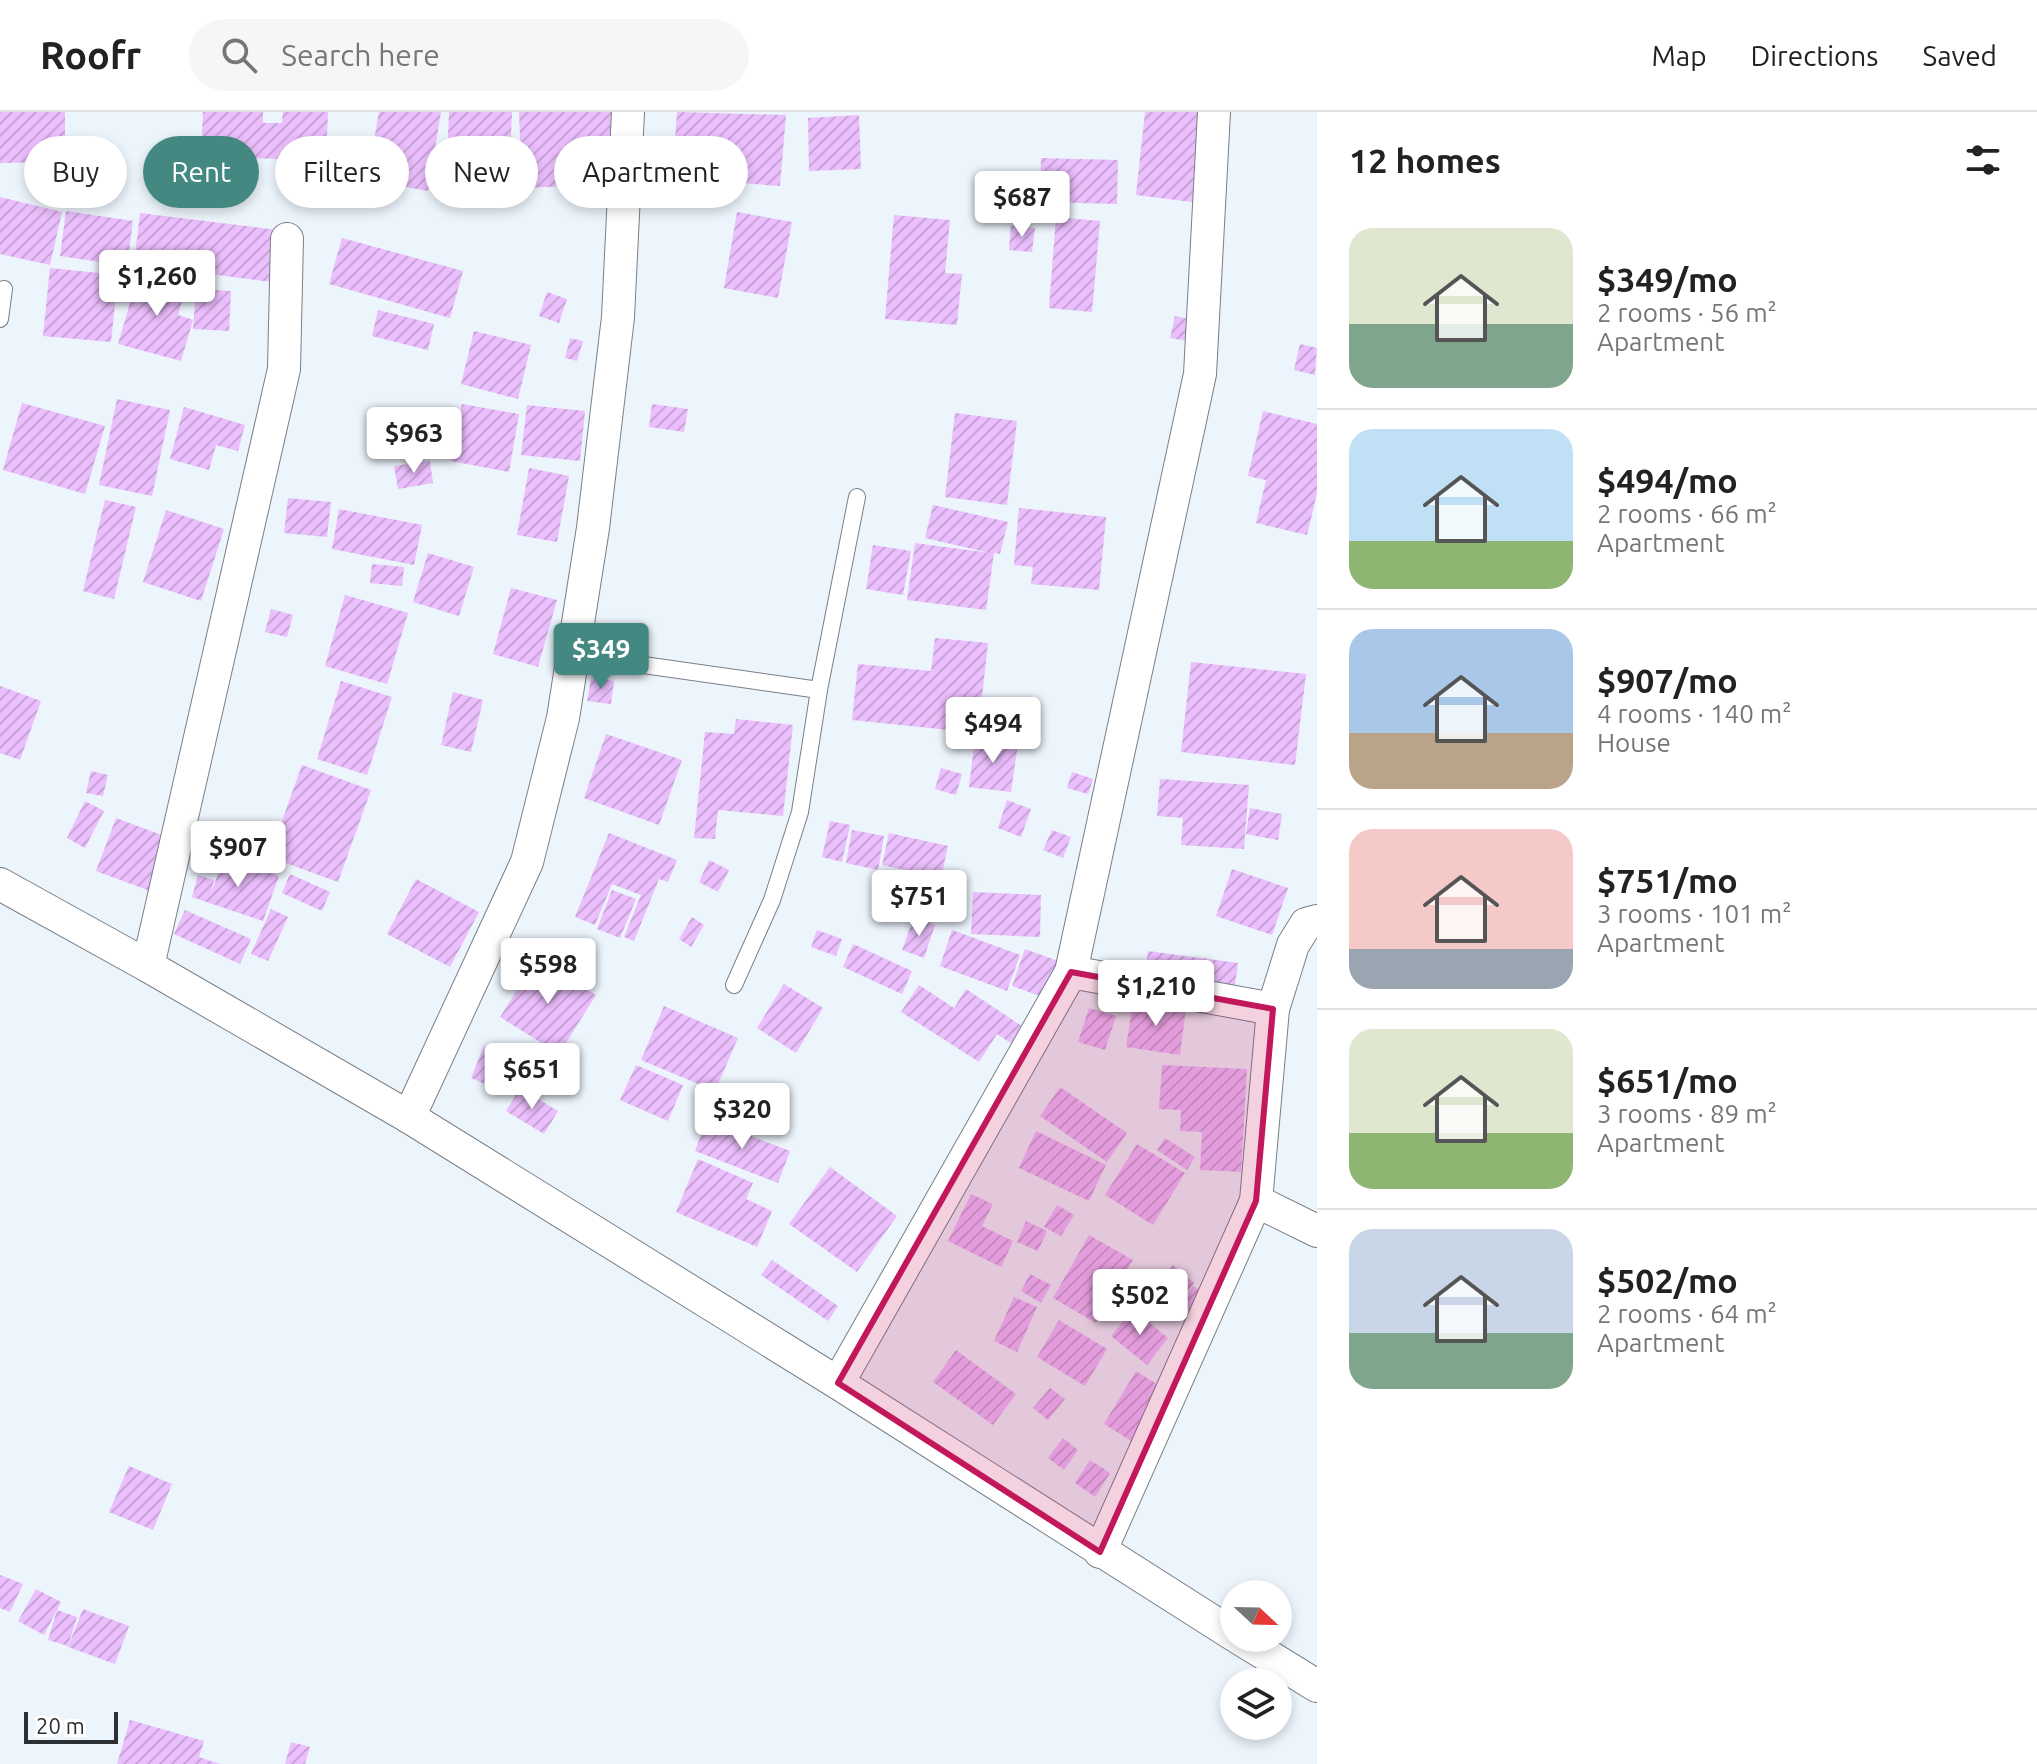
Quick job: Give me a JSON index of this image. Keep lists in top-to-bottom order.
{
  "scale_bar": "20 m",
  "north": "right",
  "page": {
    "header": "Roofr",
    "search": "Search here",
    "nav": ["Map", "Directions", "Saved"],
    "heading": "12 homes",
    "chip": [
      "Buy",
      "Rent",
      "Filters",
      "New",
      "Apartment"
    ],
    "price": [
      "$687",
      "$1,260",
      "$963",
      "$349",
      "$494",
      "$907",
      "$751",
      "$598",
      "$1,210",
      "$651",
      "$320",
      "$502"
    ],
    "list": [
      {
        "name": "$349/mo",
        "note": "2 rooms · 56 m² · Apartment"
      },
      {
        "name": "$494/mo",
        "note": "2 rooms · 66 m² · Apartment"
      },
      {
        "name": "$907/mo",
        "note": "4 rooms · 140 m² · House"
      },
      {
        "name": "$751/mo",
        "note": "3 rooms · 101 m² · Apartment"
      },
      {
        "name": "$651/mo",
        "note": "3 rooms · 89 m² · Apartment"
      },
      {
        "name": "$502/mo",
        "note": "2 rooms · 64 m² · Apartment"
      }
    ],
    "scale": "20 m"
  }
}
